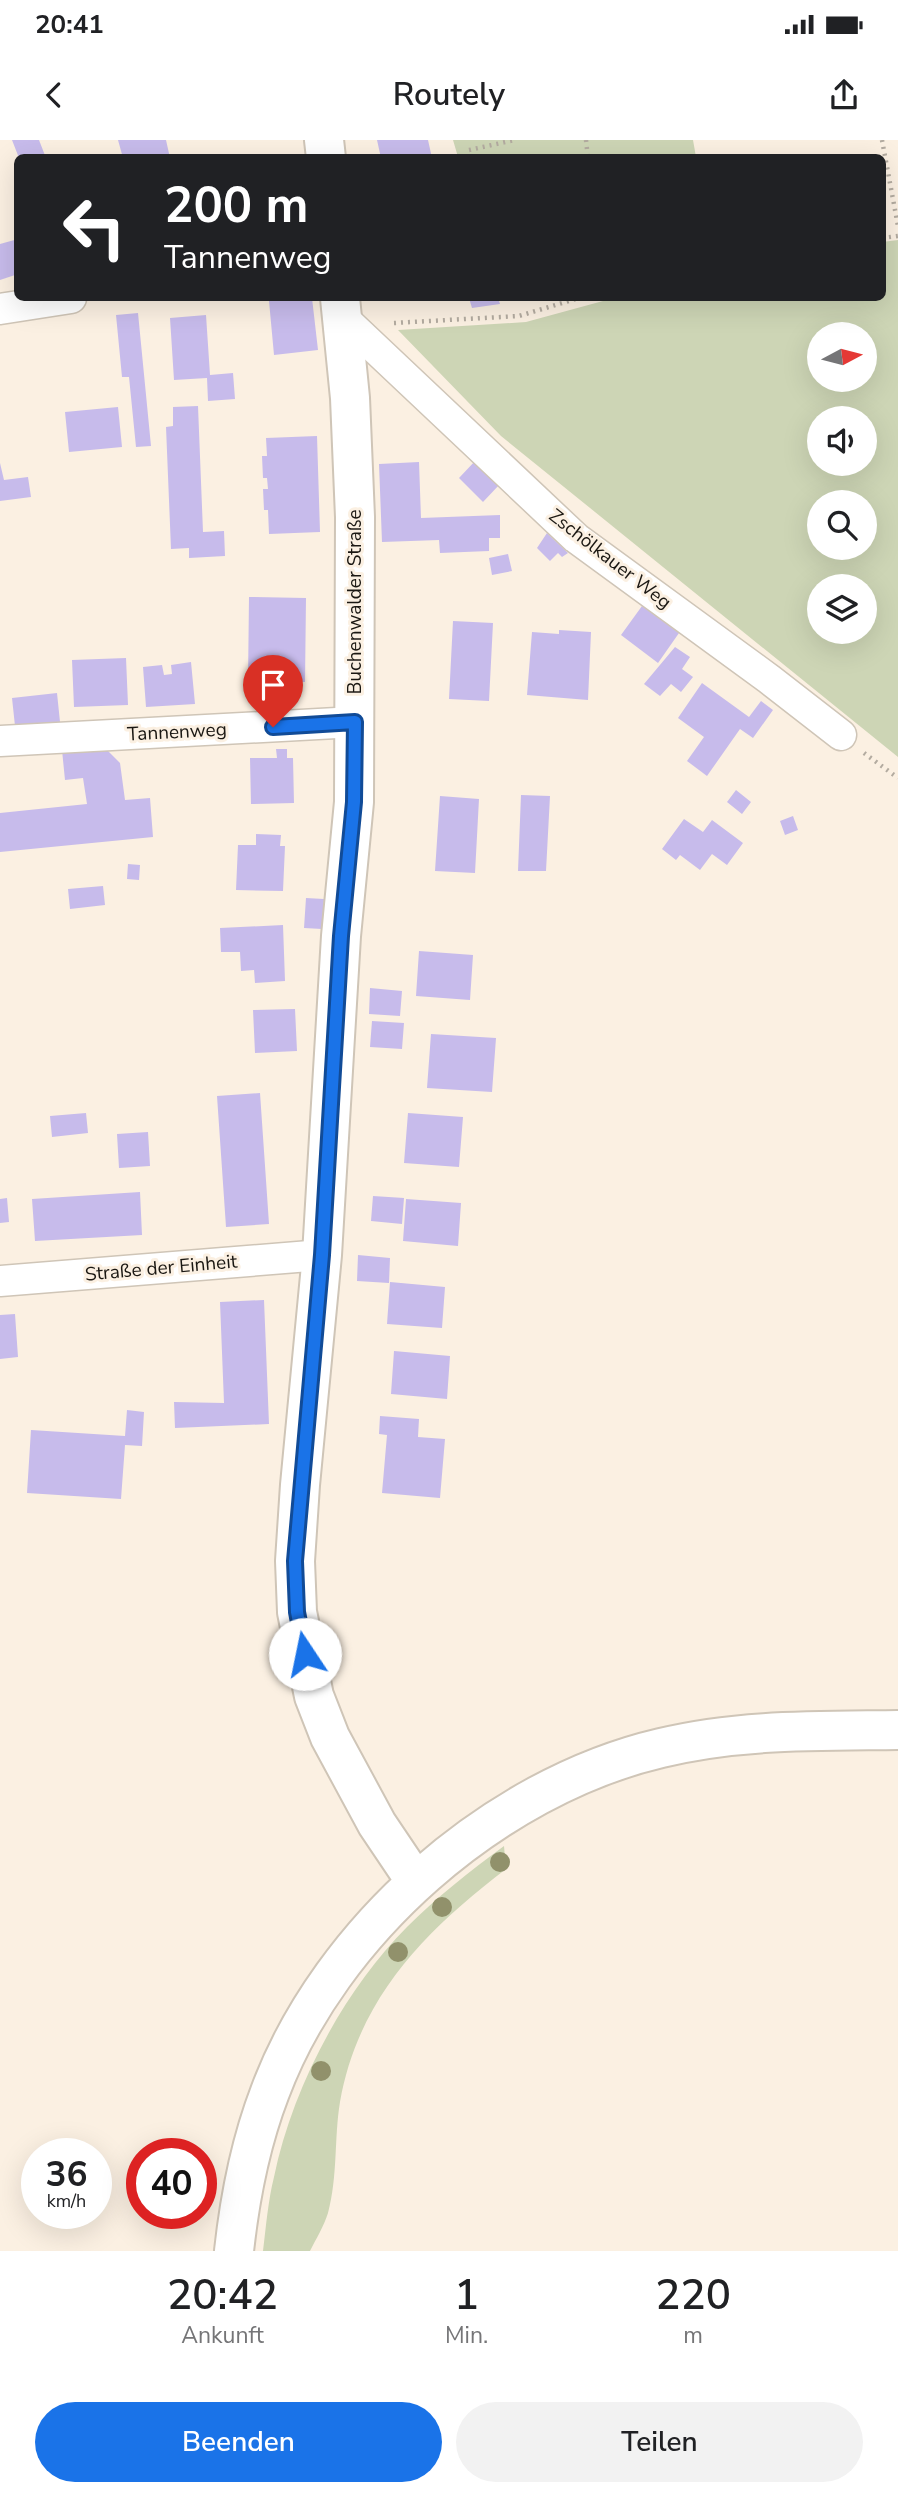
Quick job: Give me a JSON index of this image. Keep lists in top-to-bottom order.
{
  "streets": {
    "street": [
      "Zschölkauer Weg",
      "Buchenwalder Straße",
      "Tannenweg",
      "Straße der Einheit"
    ]
  },
  "crossings": [
    ["Zschölkauer Weg", "Buchenwalder Straße"],
    ["Buchenwalder Straße", "Tannenweg"],
    ["Buchenwalder Straße", "Straße der Einheit"]
  ],
  "north": "right",
  "page": {
    "status": "20:41",
    "header": "Routely",
    "turn": ["200 m", "Tannenweg"],
    "speed": "36 km/h",
    "limit": "40",
    "eta": [
      "20:42",
      "Ankunft",
      "1",
      "Min.",
      "220",
      "m"
    ],
    "buttons": ["Beenden", "Teilen"]
  }
}
